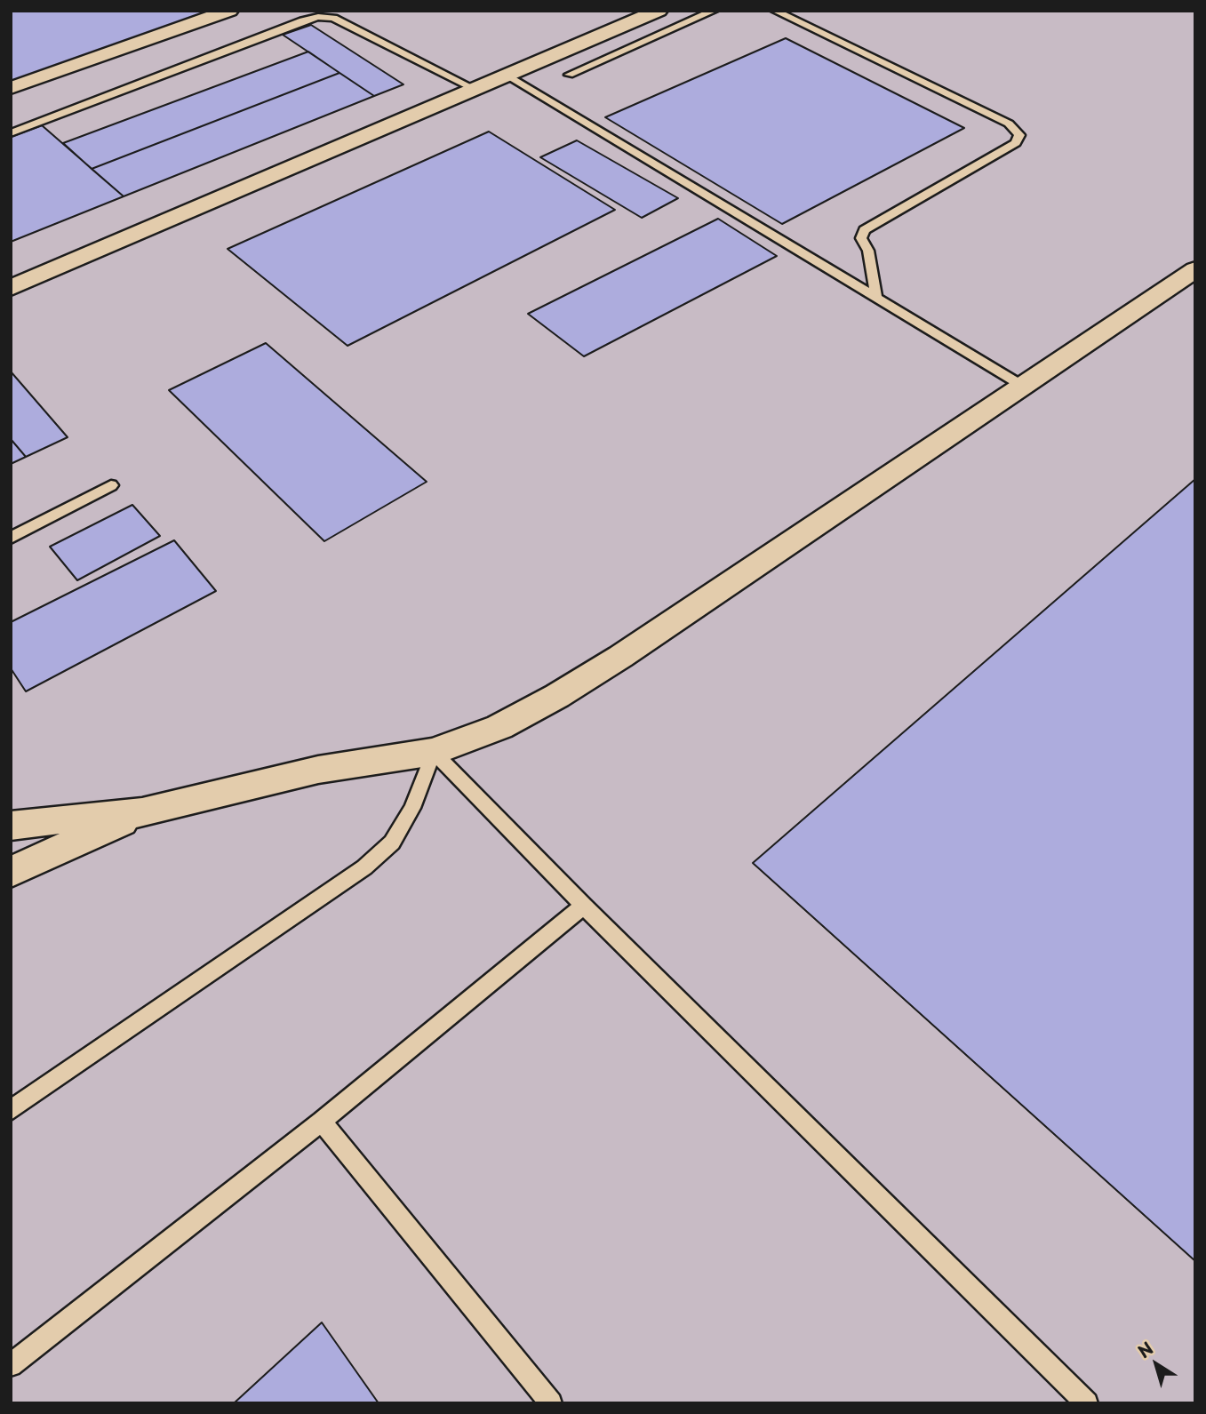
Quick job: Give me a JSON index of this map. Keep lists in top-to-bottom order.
{
  "north": "top left"
}
